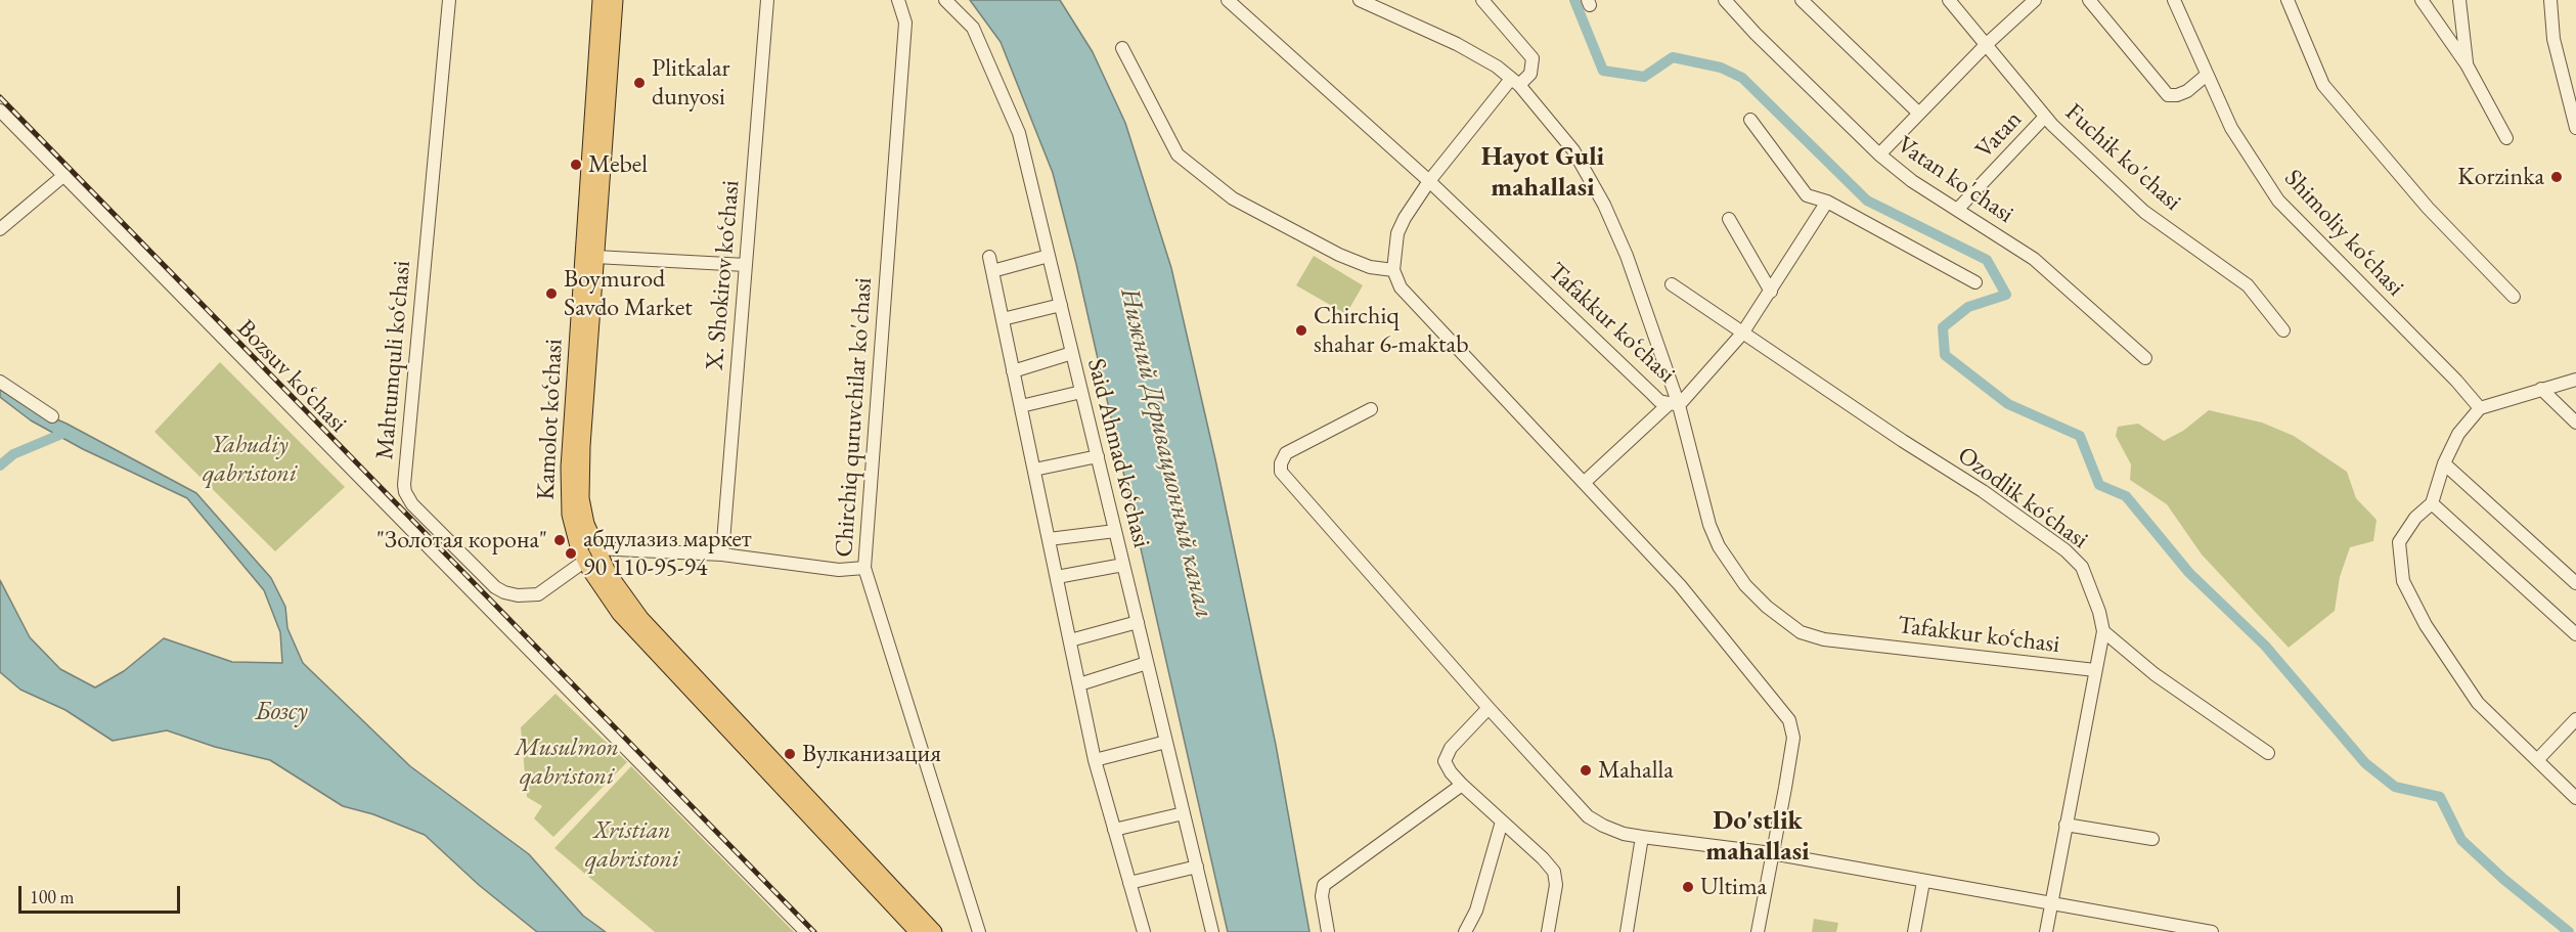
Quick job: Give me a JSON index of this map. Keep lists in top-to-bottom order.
{
  "streets": {
    "main road": ["Kamolot ko‘chasi"],
    "street": [
      "Vatan",
      "Fuchik ko'chasi",
      "Vatan ko'chasi",
      "Shimoliy ko‘chasi",
      "X. Shokirov ko‘chasi",
      "Tafakkur ko‘chasi",
      "Mahtumquli ko‘chasi",
      "Bozsuv ko‘chasi",
      "Chirchiq quruvchilar ko'chasi",
      "Said Ahmad ko‘chasi",
      "Ozodlik ko‘chasi"
    ]
  },
  "crossings": [
    ["Vatan", "Fuchik ko'chasi"],
    ["Vatan", "Vatan ko'chasi"],
    ["Mahtumquli ko‘chasi", "Kamolot ko‘chasi"]
  ],
  "districts": ["Hayot Guli mahallasi", "Do'stlik mahallasi"],
  "water": ["Нижний Деривационный канал", "Бозсу"],
  "parks": ["Yahudiy qabristoni", "Musulmon qabristoni", "Xristian qabristoni"],
  "places": [
    "Plitkalar dunyosi",
    "Mebel",
    "Korzinka",
    "Boymurod Savdo Market",
    "Chirchiq shahar 6-maktab",
    "\"Золотая корона\"",
    "абдулазиз маркет 90 110-95-94",
    "Вулканизация",
    "Mahalla",
    "Ultima"
  ],
  "scale_bar": "100 m"
}
